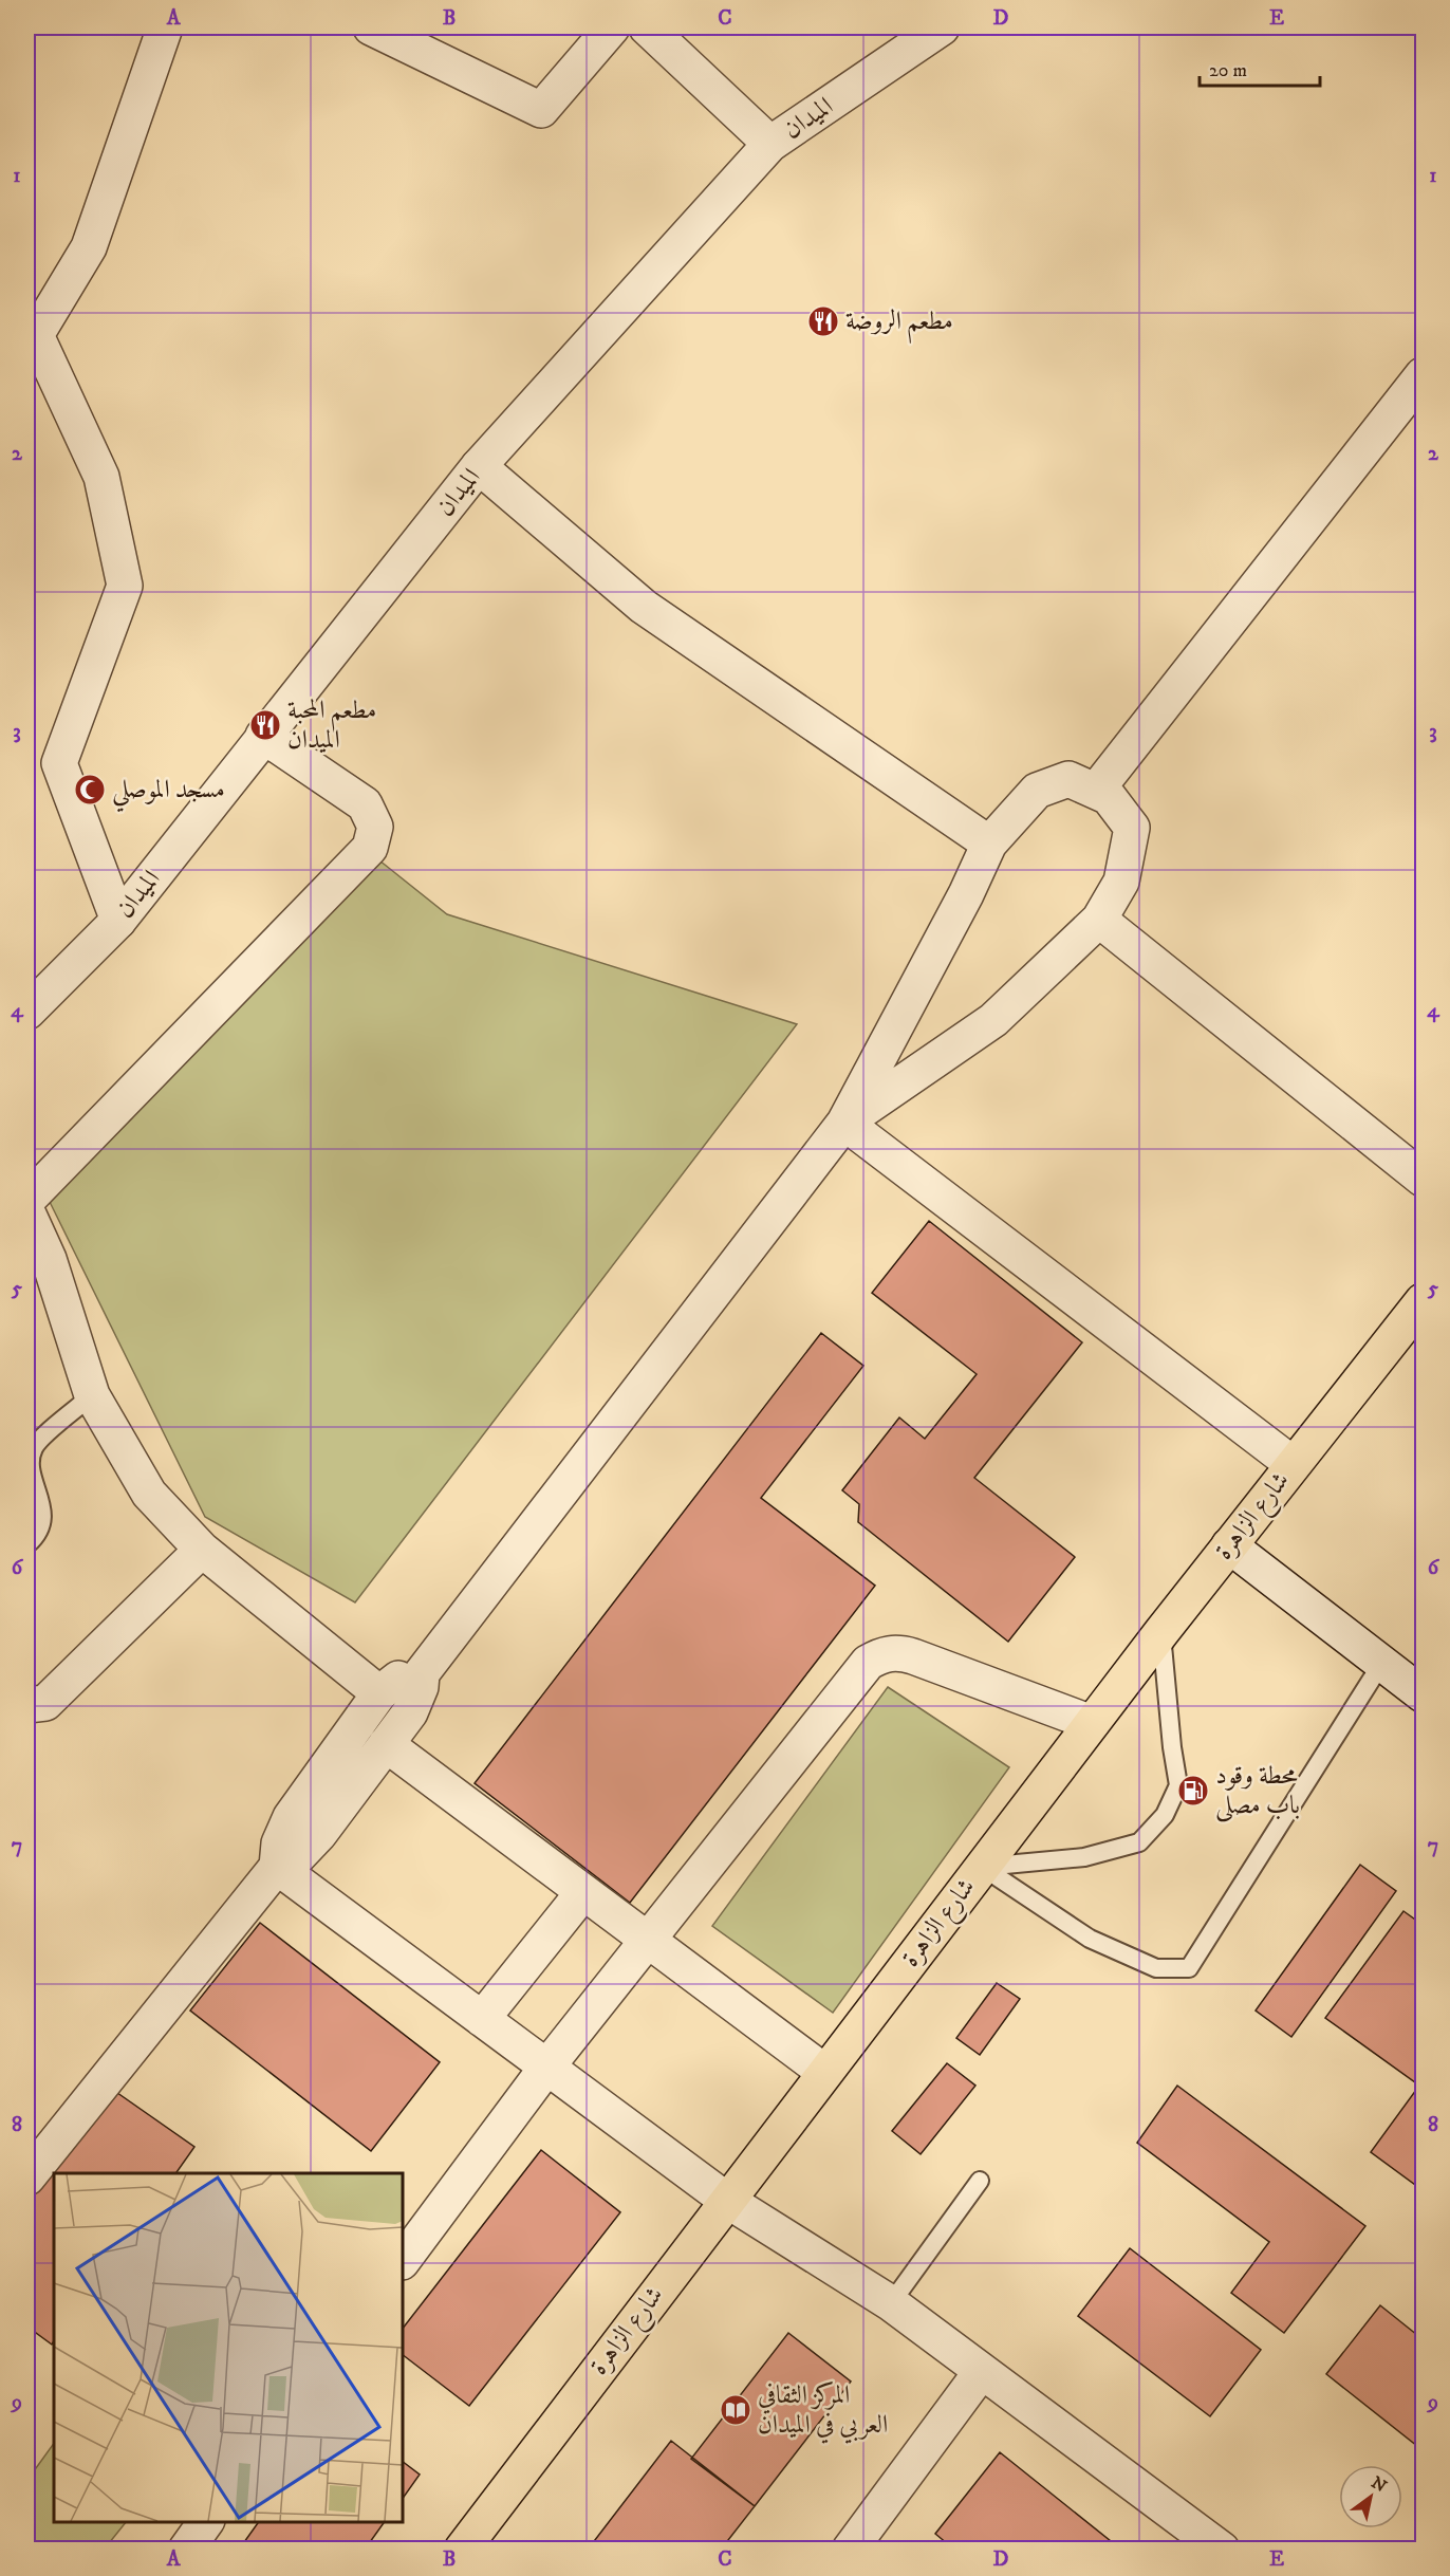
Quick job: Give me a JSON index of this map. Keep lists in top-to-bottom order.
{
  "streets": {
    "main road": ["شارع الزاهرة"],
    "street": ["الميدان"]
  },
  "places": {
    "restaurant": ["مطعم الروضة", "مطعم المحبة الميدان"],
    "mosque": ["مسجد الموصلي"],
    "fuel station": ["محطة وقود باب مصلى"],
    "library": ["المركز الثقافي العربي في الميدان"]
  },
  "scale_bar": "20 m",
  "north": "top right",
  "grid": {
    "columns": [
      "A",
      "B",
      "C",
      "D",
      "E"
    ],
    "rows": [
      "1",
      "2",
      "3",
      "4",
      "5",
      "6",
      "7",
      "8",
      "9"
    ]
  }
}
